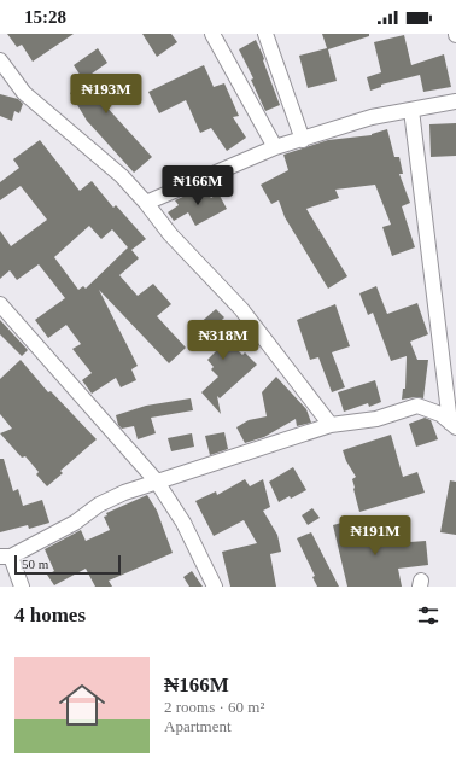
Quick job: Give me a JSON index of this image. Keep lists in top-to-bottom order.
{
  "scale_bar": "50 m",
  "page": {
    "status": "15:28",
    "price": [
      "₦193M",
      "₦166M",
      "₦318M",
      "₦191M"
    ],
    "scale": "50 m",
    "heading": "4 homes",
    "list": [
      {
        "name": "₦166M",
        "note": "2 rooms · 60 m² · Apartment"
      }
    ]
  }
}
